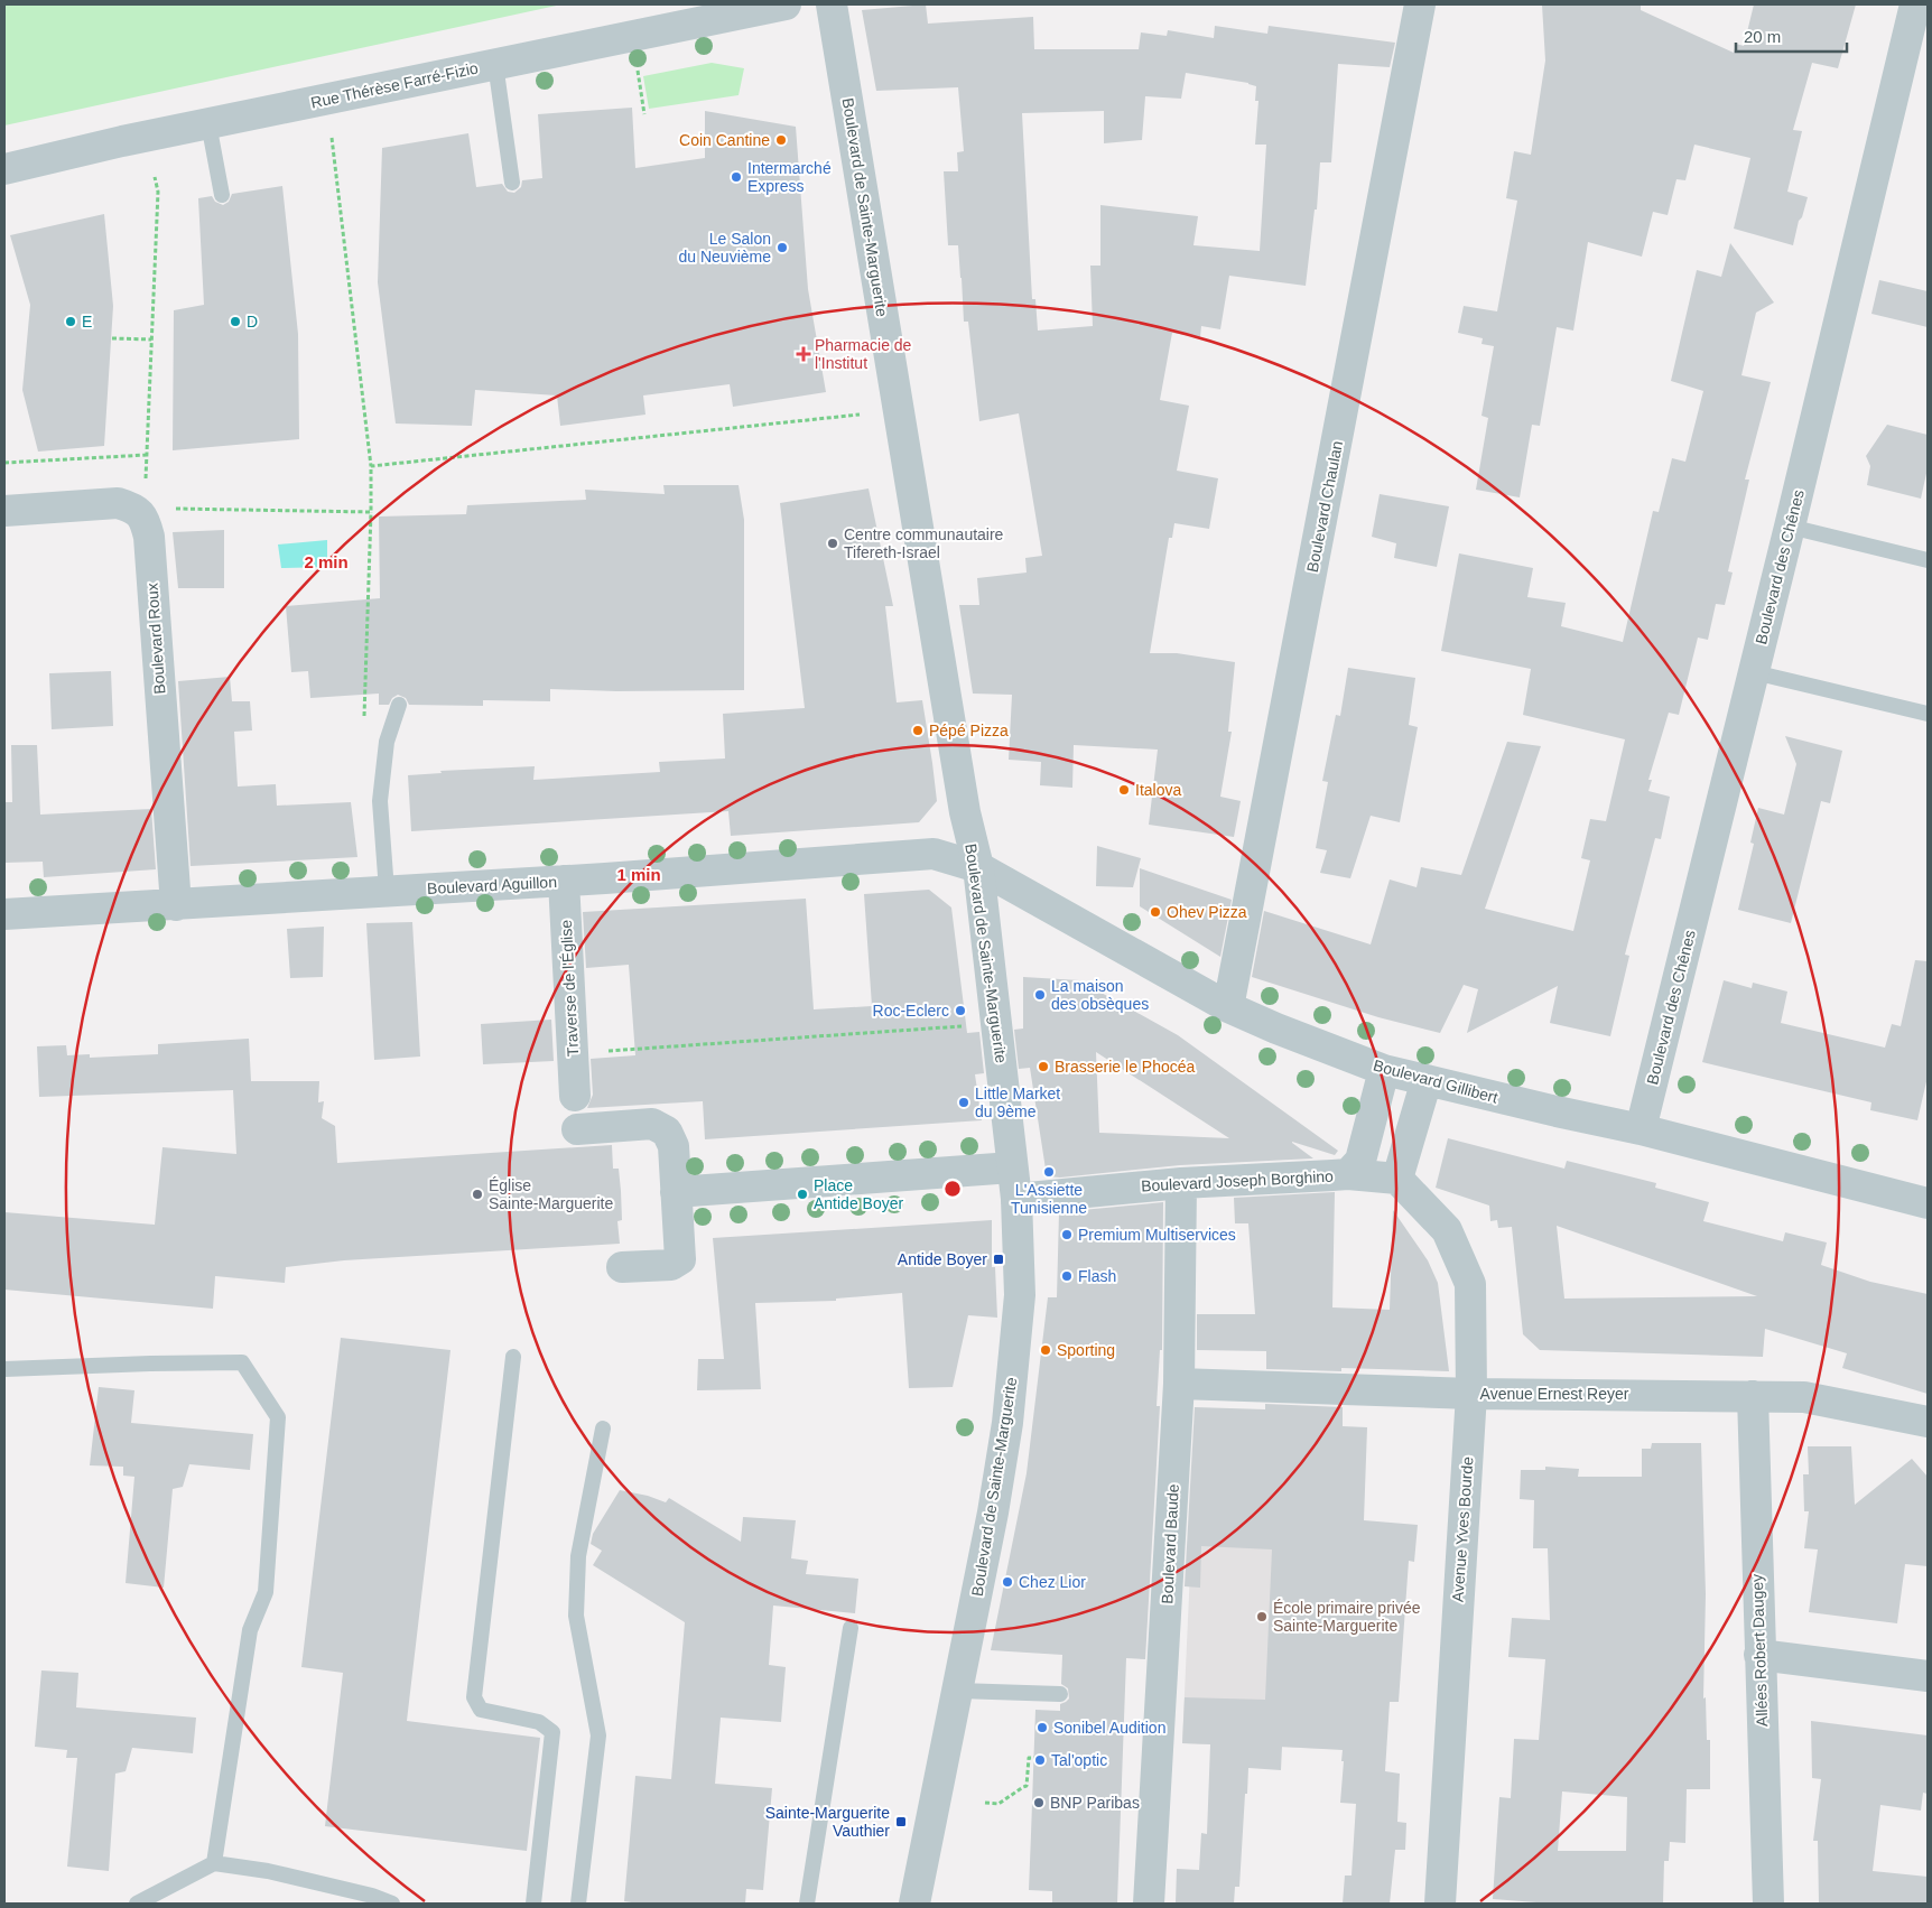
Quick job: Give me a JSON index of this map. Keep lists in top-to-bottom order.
{
  "streets": {
    "street": [
      "Rue Thérèse Farré-Fizio",
      "Boulevard de Sainte-Marguerite",
      "Boulevard Chaulan",
      "Boulevard des Chênes",
      "Boulevard Roux",
      "Boulevard Aguillon",
      "Traverse de l'Église",
      "Boulevard Gillibert",
      "Boulevard Joseph Borghino",
      "Avenue Ernest Reyer",
      "Avenue Yves Bourde",
      "Boulevard Baude",
      "Allées Robert Daugey"
    ]
  },
  "crossings": [
    ["Boulevard de Sainte-Marguerite", "Boulevard Aguillon"],
    ["Boulevard de Sainte-Marguerite", "Boulevard Gillibert"],
    ["Boulevard de Sainte-Marguerite", "Boulevard Joseph Borghino"],
    ["Boulevard Chaulan", "Boulevard Gillibert"],
    ["Boulevard des Chênes", "Boulevard Gillibert"],
    ["Boulevard Roux", "Boulevard Aguillon"],
    ["Boulevard Aguillon", "Traverse de l'Église"],
    ["Boulevard Aguillon", "Boulevard Gillibert"],
    ["Boulevard Gillibert", "Boulevard Joseph Borghino"],
    ["Boulevard Joseph Borghino", "Boulevard Baude"],
    ["Avenue Ernest Reyer", "Avenue Yves Bourde"],
    ["Avenue Ernest Reyer", "Boulevard Baude"],
    ["Avenue Ernest Reyer", "Allées Robert Daugey"]
  ],
  "places": {
    "other": [
      "Coin Cantine",
      "Intermarché Express",
      "Le Salon du Neuvième",
      "E",
      "D",
      "Centre communautaire Tifereth-Israel",
      "Pépé Pizza",
      "Italova",
      "Ohev Pizza",
      "La maison des obsèques",
      "Roc-Eclerc",
      "Brasserie le Phocéa",
      "Little Market du 9ème",
      "L'Assiette Tunisienne",
      "Église Sainte-Marguerite",
      "Place Antide Boyer",
      "Premium Multiservices",
      "Flash",
      "Sporting",
      "Chez Lior",
      "École primaire privée Sainte-Marguerite",
      "Sonibel Audition",
      "Tal'optic",
      "BNP Paribas"
    ],
    "health": ["Pharmacie de l'Institut"],
    "transit": ["Antide Boyer", "Sainte-Marguerite Vauthier"]
  },
  "scale_bar": "20 m",
  "rings": ["2 min", "1 min"]
}
